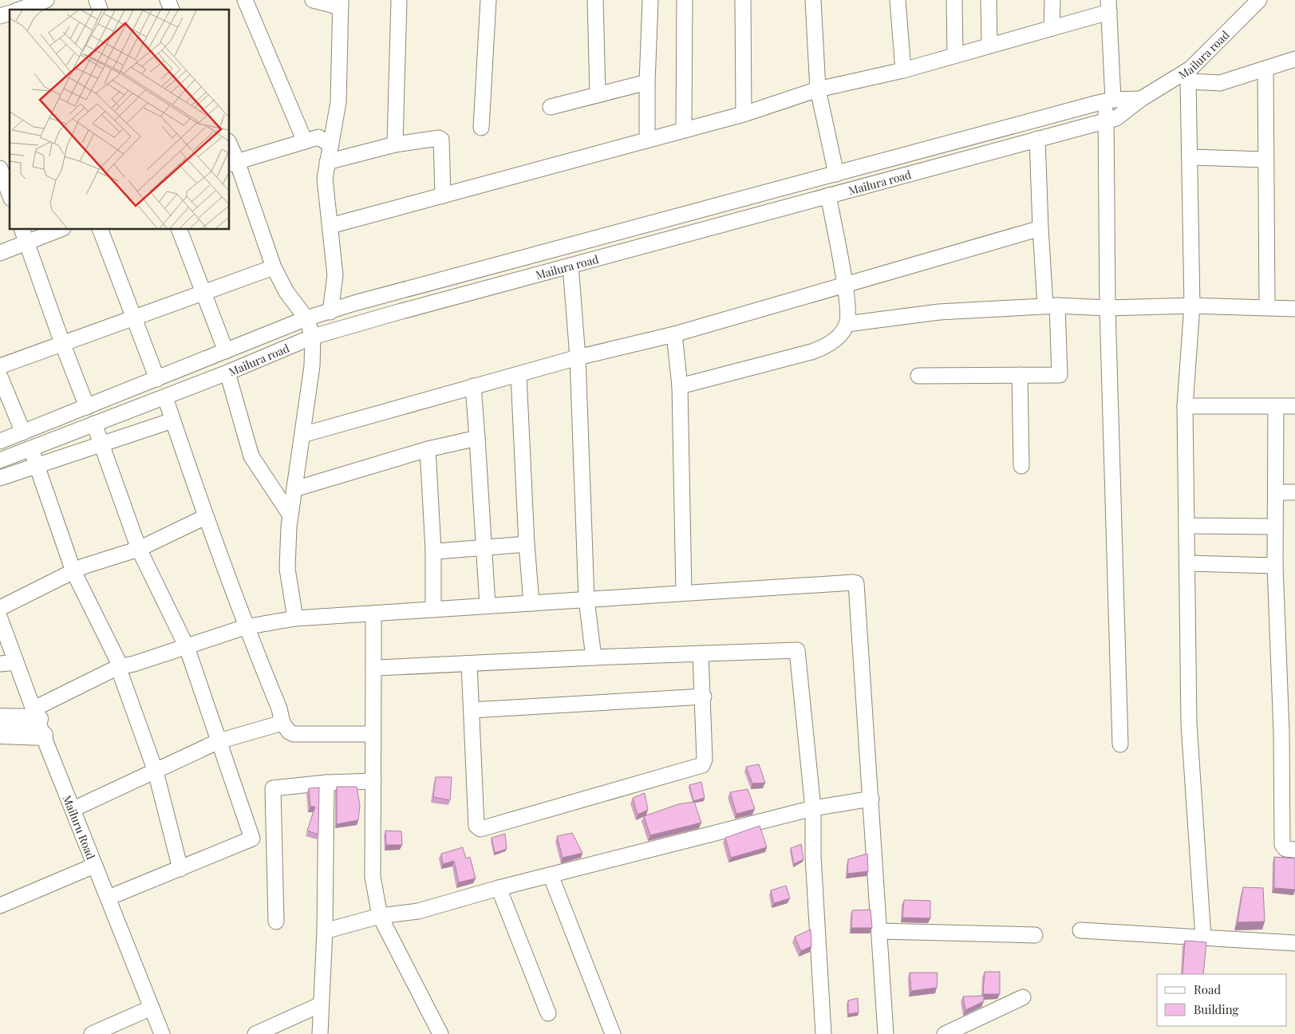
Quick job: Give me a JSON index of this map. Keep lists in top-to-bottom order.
{
  "streets": {
    "street": ["Mailura road", "Mailuru Road"]
  },
  "legend": ["Road", "Building"]
}
